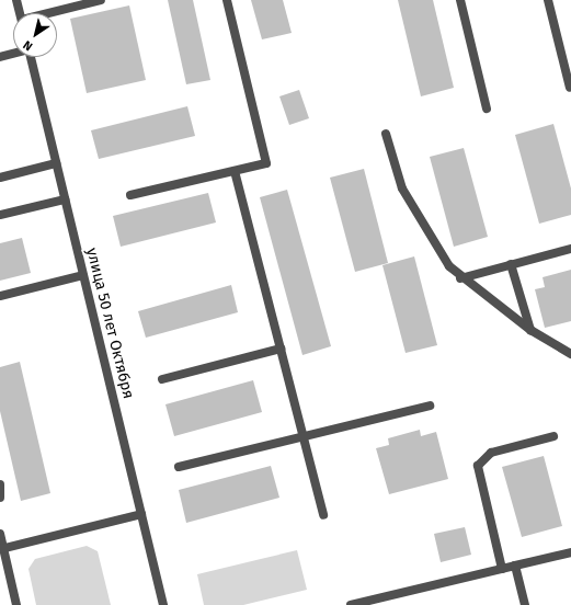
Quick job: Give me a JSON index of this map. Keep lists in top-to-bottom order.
{
  "streets": {
    "street": ["улица 50 лет Октября"]
  },
  "north": "bottom left"
}
